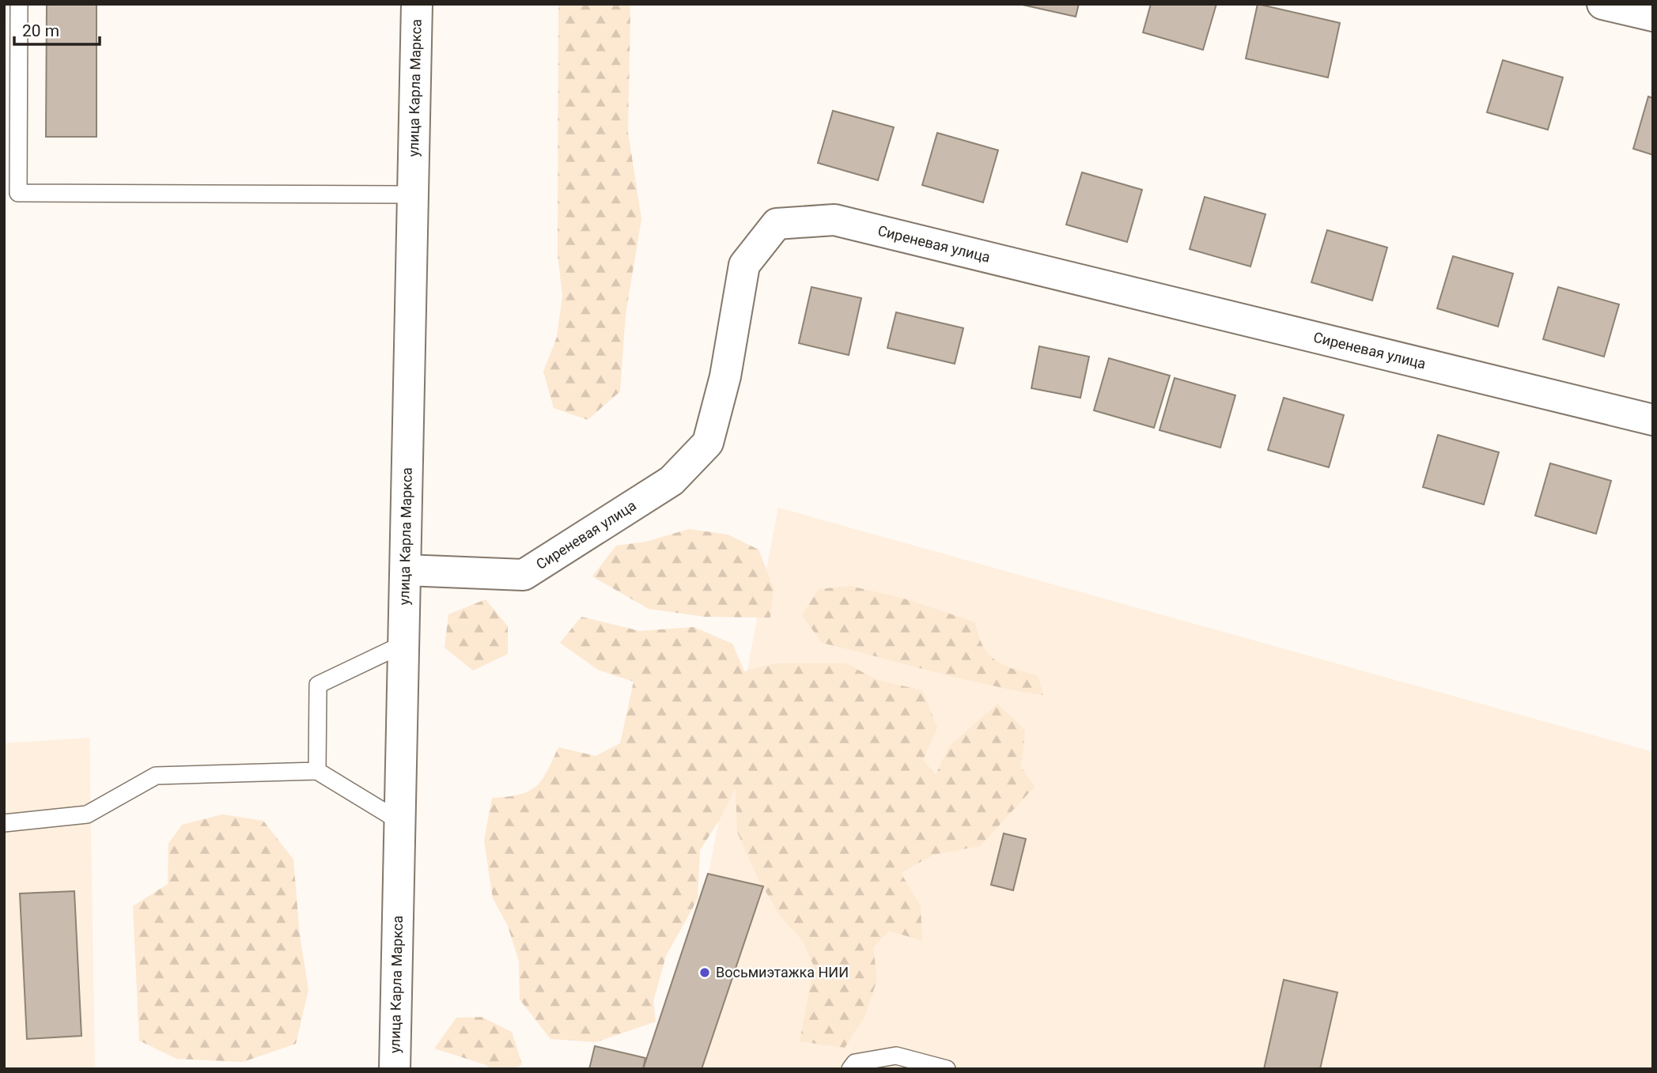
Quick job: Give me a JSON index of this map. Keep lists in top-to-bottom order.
{
  "streets": {
    "street": ["улица Карла Маркса", "Сиреневая улица"]
  },
  "crossings": [
    ["улица Карла Маркса", "Сиреневая улица"]
  ],
  "places": ["Восьмиэтажка НИИ"],
  "scale_bar": "20 m"
}
